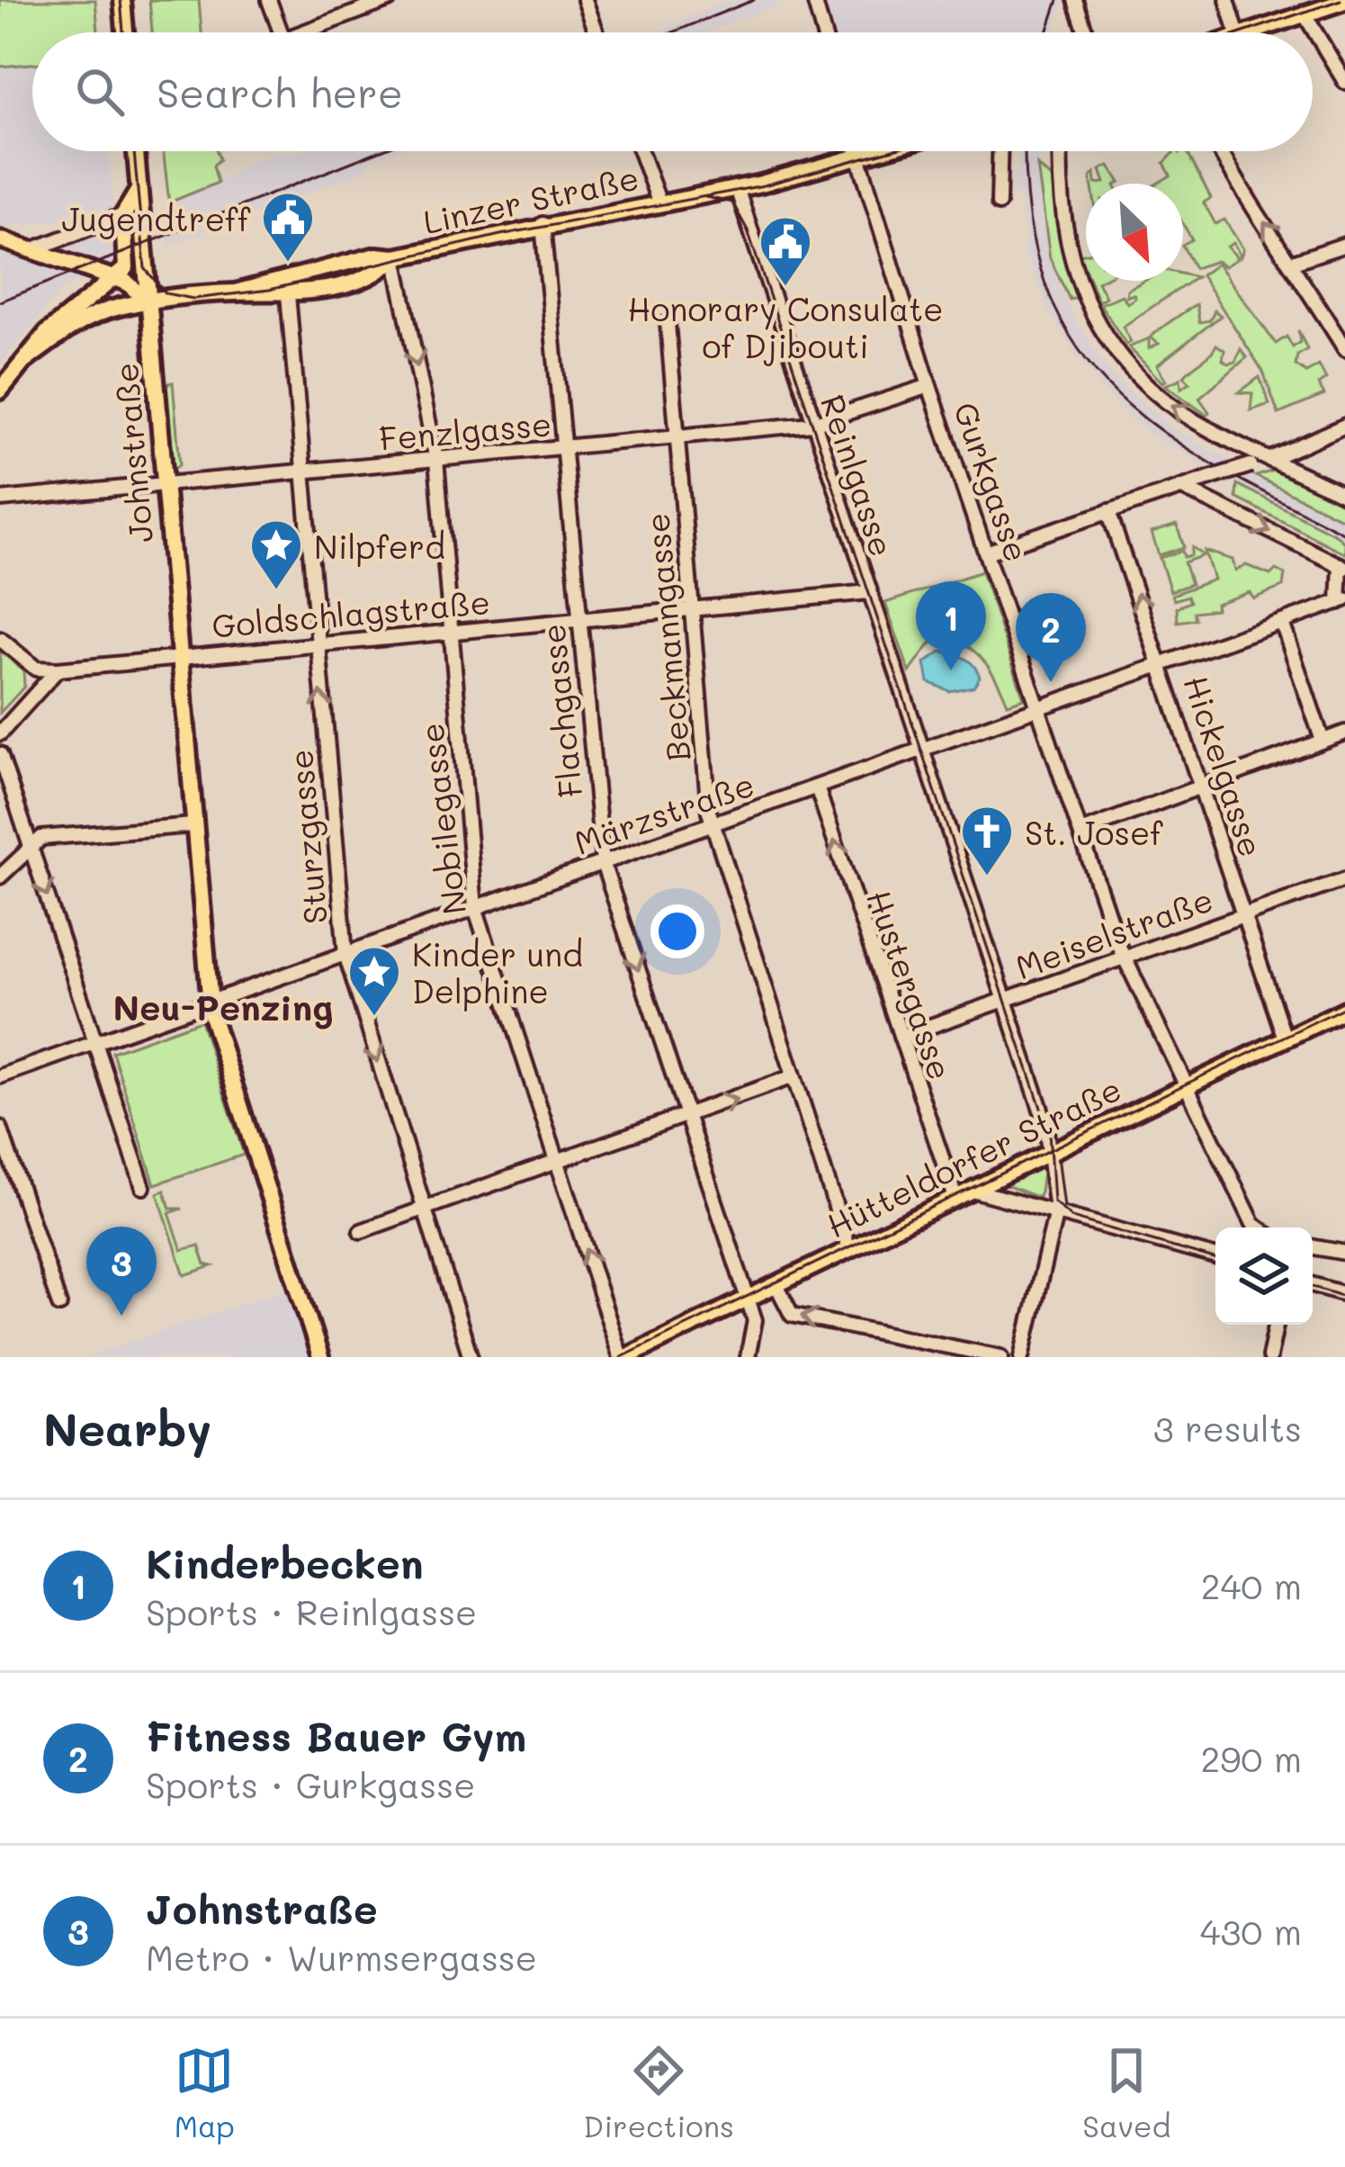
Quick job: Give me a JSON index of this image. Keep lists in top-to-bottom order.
{
  "streets": {
    "main road": ["Linzer Straße", "Johnstraße", "Hütteldorfer Straße"],
    "street": [
      "Fenzlgasse",
      "Reinlgasse",
      "Gurkgasse",
      "Goldschlagstraße",
      "Beckmanngasse",
      "Flachgasse",
      "Hickelgasse",
      "Märzstraße",
      "Nobilegasse",
      "Sturzgasse",
      "Meiselstraße",
      "Hustergasse"
    ]
  },
  "crossings": [
    ["Linzer Straße", "Johnstraße"],
    ["Linzer Straße", "Reinlgasse"],
    ["Linzer Straße", "Gurkgasse"],
    ["Linzer Straße", "Flachgasse"],
    ["Linzer Straße", "Nobilegasse"],
    ["Linzer Straße", "Sturzgasse"],
    ["Fenzlgasse", "Johnstraße"],
    ["Fenzlgasse", "Reinlgasse"],
    ["Fenzlgasse", "Gurkgasse"],
    ["Fenzlgasse", "Beckmanngasse"],
    ["Fenzlgasse", "Flachgasse"],
    ["Fenzlgasse", "Nobilegasse"],
    ["Fenzlgasse", "Sturzgasse"],
    ["Johnstraße", "Goldschlagstraße"],
    ["Johnstraße", "Märzstraße"],
    ["Reinlgasse", "Goldschlagstraße"],
    ["Reinlgasse", "Märzstraße"],
    ["Reinlgasse", "Meiselstraße"],
    ["Reinlgasse", "Hütteldorfer Straße"],
    ["Gurkgasse", "Märzstraße"],
    ["Gurkgasse", "Meiselstraße"],
    ["Gurkgasse", "Hütteldorfer Straße"],
    ["Goldschlagstraße", "Beckmanngasse"],
    ["Goldschlagstraße", "Flachgasse"],
    ["Goldschlagstraße", "Nobilegasse"],
    ["Goldschlagstraße", "Sturzgasse"],
    ["Beckmanngasse", "Märzstraße"],
    ["Beckmanngasse", "Hütteldorfer Straße"],
    ["Flachgasse", "Märzstraße"],
    ["Flachgasse", "Hütteldorfer Straße"],
    ["Hickelgasse", "Märzstraße"],
    ["Hickelgasse", "Meiselstraße"],
    ["Hickelgasse", "Hütteldorfer Straße"],
    ["Märzstraße", "Nobilegasse"],
    ["Märzstraße", "Sturzgasse"],
    ["Märzstraße", "Hustergasse"],
    ["Nobilegasse", "Hütteldorfer Straße"],
    ["Meiselstraße", "Hustergasse"],
    ["Hustergasse", "Hütteldorfer Straße"]
  ],
  "one_way": ["Hustergasse"],
  "districts": ["Neu-Penzing"],
  "places": {
    "public building": ["Jugendtreff", "Honorary Consulate of Djibouti"],
    "place": ["Nilpferd", "Kinder und Delphine"],
    "church": ["St. Josef"]
  },
  "north": "bottom right",
  "page": {
    "search": "Search here",
    "pins": ["1", "2", "3"],
    "heading": ["Nearby", "3 results"],
    "list": [
      {
        "mark": "1",
        "name": "Kinderbecken",
        "note": "Sports · Reinlgasse",
        "value": "240 m"
      },
      {
        "mark": "2",
        "name": "Fitness Bauer Gym",
        "note": "Sports · Gurkgasse",
        "value": "290 m"
      },
      {
        "mark": "3",
        "name": "Johnstraße",
        "note": "Metro · Wurmsergasse",
        "value": "430 m"
      }
    ],
    "nav": ["Map", "Directions", "Saved"]
  }
}
